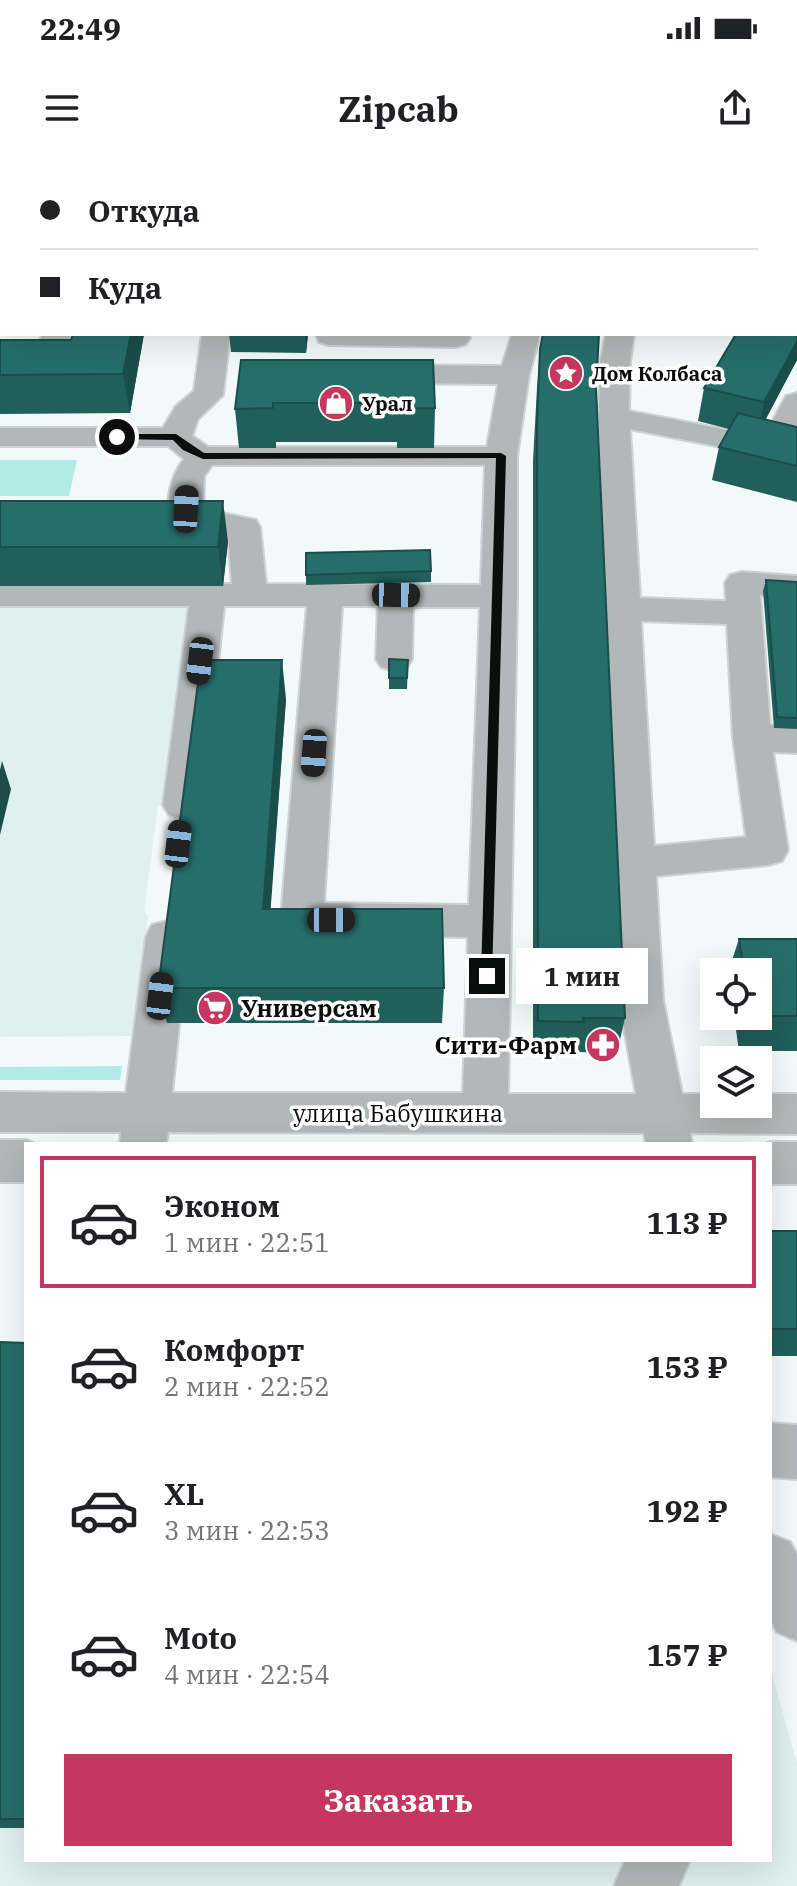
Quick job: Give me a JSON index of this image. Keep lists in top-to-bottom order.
{
  "streets": {
    "street": ["улица Бабушкина"]
  },
  "places": {
    "place": ["Дом Колбаса"],
    "shop": ["Урал"],
    "supermarket": ["Универсам"],
    "pharmacy": ["Сити-Фарм"]
  },
  "page": {
    "status": "22:49",
    "header": "Zipcab",
    "banner": ["Откуда", "Куда"],
    "bubble": "1 мин",
    "list": [
      {
        "name": "Эконом",
        "note": "1 мин · 22:51",
        "value": "113 ₽"
      },
      {
        "name": "Комфорт",
        "note": "2 мин · 22:52",
        "value": "153 ₽"
      },
      {
        "name": "XL",
        "note": "3 мин · 22:53",
        "value": "192 ₽"
      },
      {
        "name": "Moto",
        "note": "4 мин · 22:54",
        "value": "157 ₽"
      }
    ],
    "buttons": "Заказать"
  }
}
